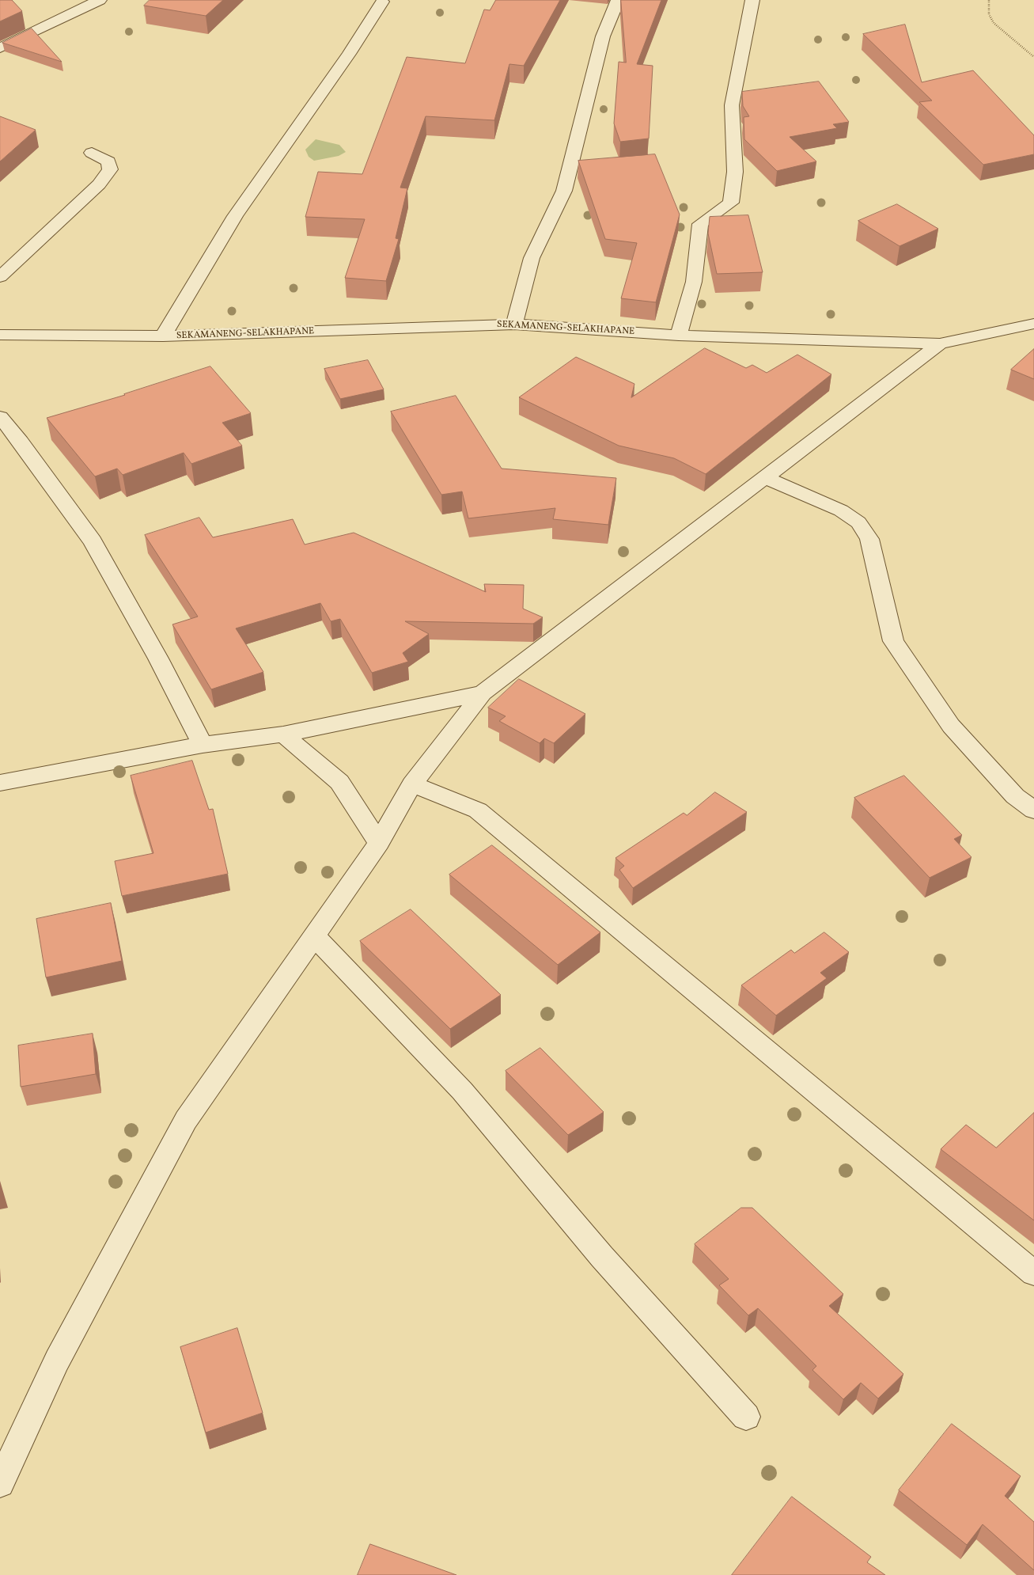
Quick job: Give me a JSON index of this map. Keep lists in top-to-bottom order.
{
  "streets": {
    "street": ["SEKAMANENG-SELAKHAPANE"]
  }
}
